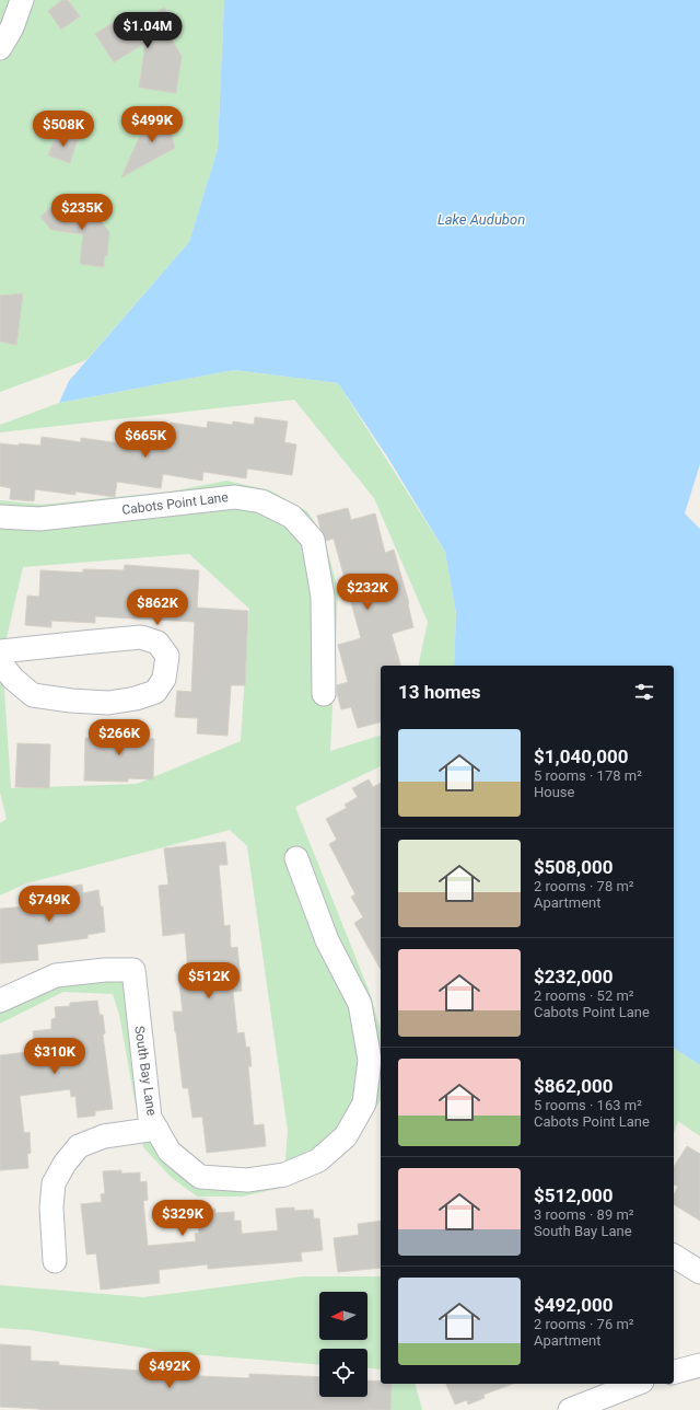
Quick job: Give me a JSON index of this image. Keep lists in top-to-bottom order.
{
  "streets": {
    "street": ["Cabots Point Lane", "South Bay Lane"]
  },
  "water": ["Lake Audubon"],
  "north": "left",
  "page": {
    "price": [
      "$1.04M",
      "$499K",
      "$508K",
      "$235K",
      "$665K",
      "$232K",
      "$862K",
      "$266K",
      "$749K",
      "$512K",
      "$310K",
      "$329K",
      "$492K"
    ],
    "heading": "13 homes",
    "list": [
      {
        "name": "$1,040,000",
        "note": "5 rooms · 178 m² · House"
      },
      {
        "name": "$508,000",
        "note": "2 rooms · 78 m² · Apartment"
      },
      {
        "name": "$232,000",
        "note": "2 rooms · 52 m² · Cabots Point Lane"
      },
      {
        "name": "$862,000",
        "note": "5 rooms · 163 m² · Cabots Point Lane"
      },
      {
        "name": "$512,000",
        "note": "3 rooms · 89 m² · South Bay Lane"
      },
      {
        "name": "$492,000",
        "note": "2 rooms · 76 m² · Apartment"
      }
    ]
  }
}
